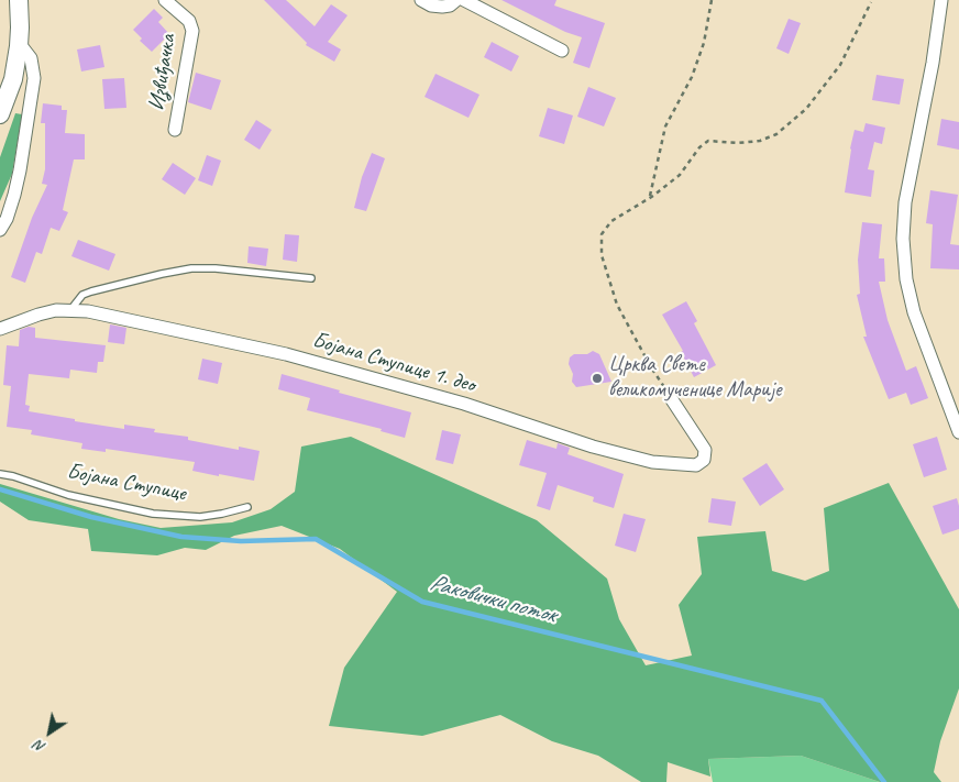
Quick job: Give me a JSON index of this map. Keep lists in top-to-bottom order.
{
  "streets": {
    "street": ["Извиђачка", "Бојана Ступице 1. део"],
    "lane": ["Бојана Ступице"]
  },
  "water": ["Раковички поток"],
  "places": ["Црква Свете великомученице Марије"],
  "north": "bottom left"
}
